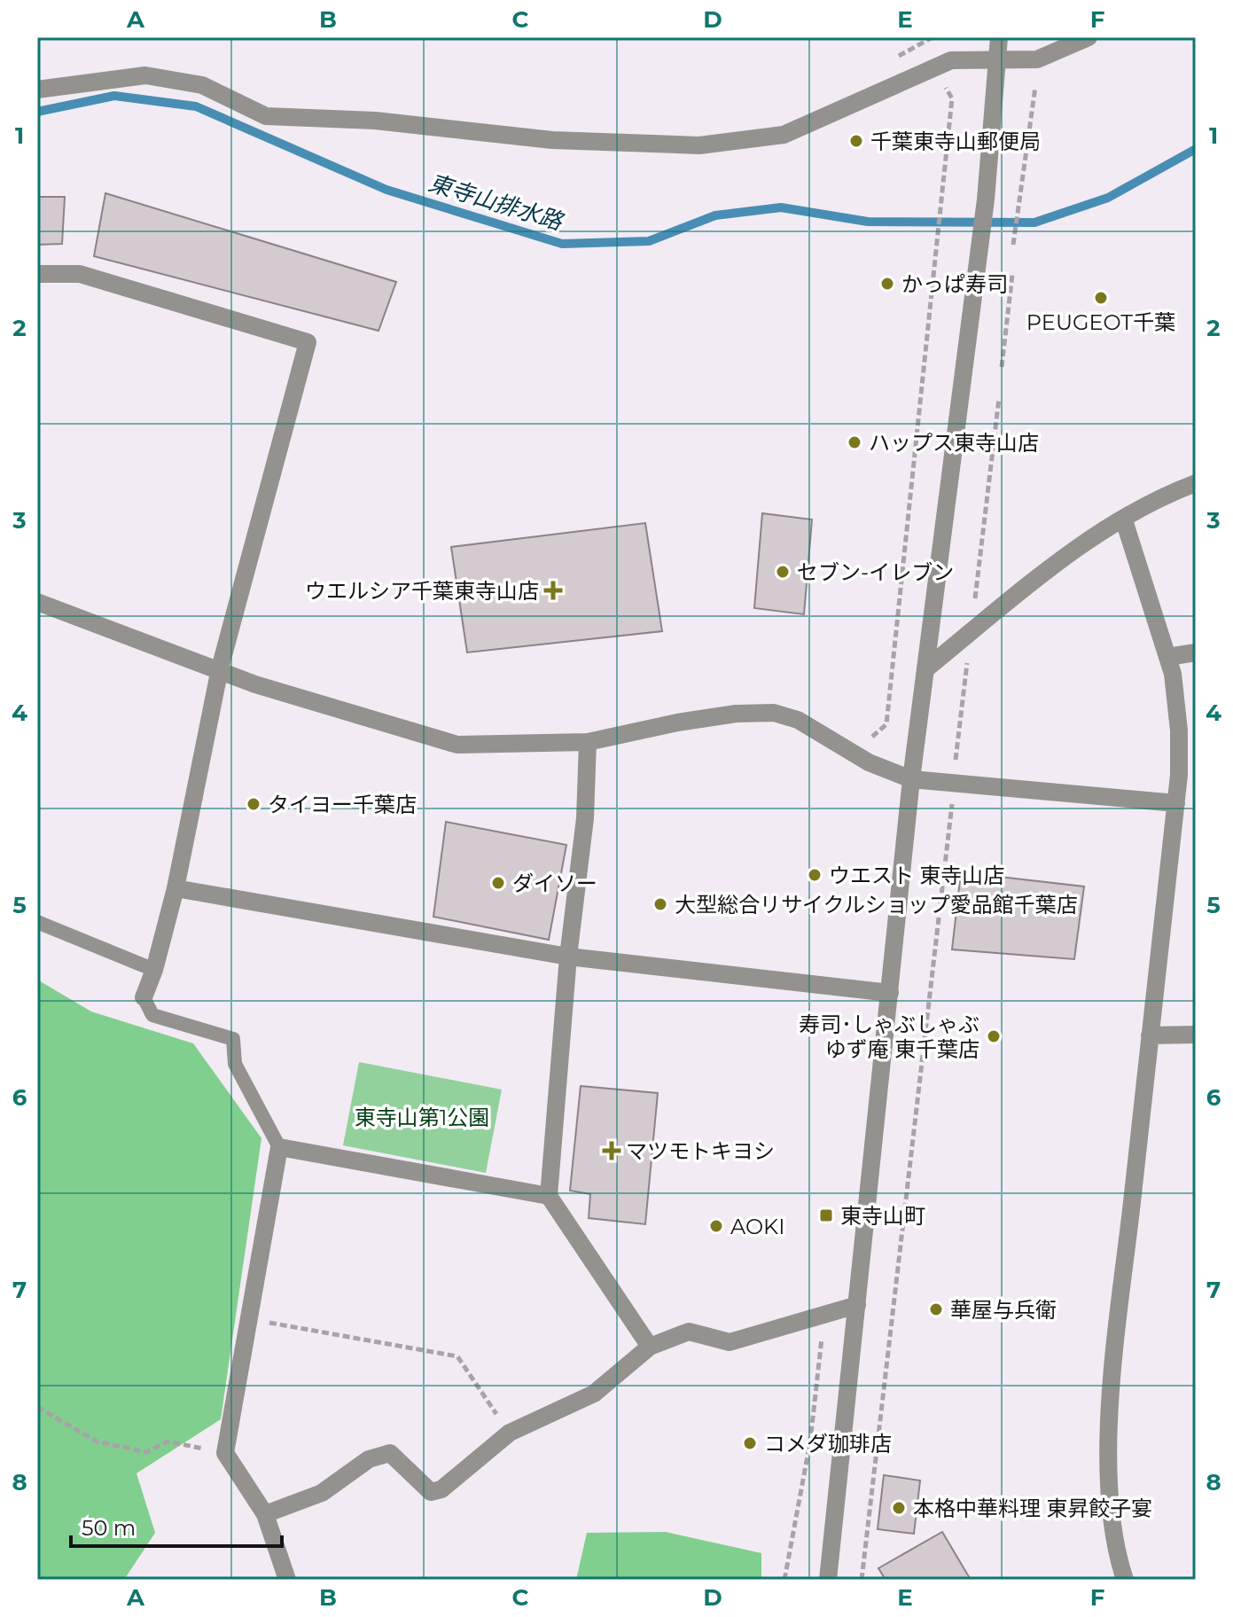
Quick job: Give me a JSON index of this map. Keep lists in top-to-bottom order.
{
  "water": ["東寺山排水路"],
  "parks": ["東寺山第1公園"],
  "places": {
    "other": [
      "千葉東寺山郵便局",
      "かっぱ寿司",
      "PEUGEOT千葉",
      "ハップス東寺山店",
      "セブン-イレブン",
      "タイヨー千葉店",
      "ウエスト 東寺山店",
      "ダイソー",
      "大型総合リサイクルショップ愛品館千葉店",
      "寿司･しゃぶしゃぶ ゆず庵 東千葉店",
      "AOKI",
      "華屋与兵衛",
      "コメダ珈琲店",
      "本格中華料理 東昇餃子宴"
    ],
    "health": ["ウエルシア千葉東寺山店", "マツモトキヨシ"],
    "transit": ["東寺山町"]
  },
  "scale_bar": "50 m",
  "grid": {
    "columns": [
      "A",
      "B",
      "C",
      "D",
      "E",
      "F"
    ],
    "rows": [
      "1",
      "2",
      "3",
      "4",
      "5",
      "6",
      "7",
      "8"
    ]
  }
}
